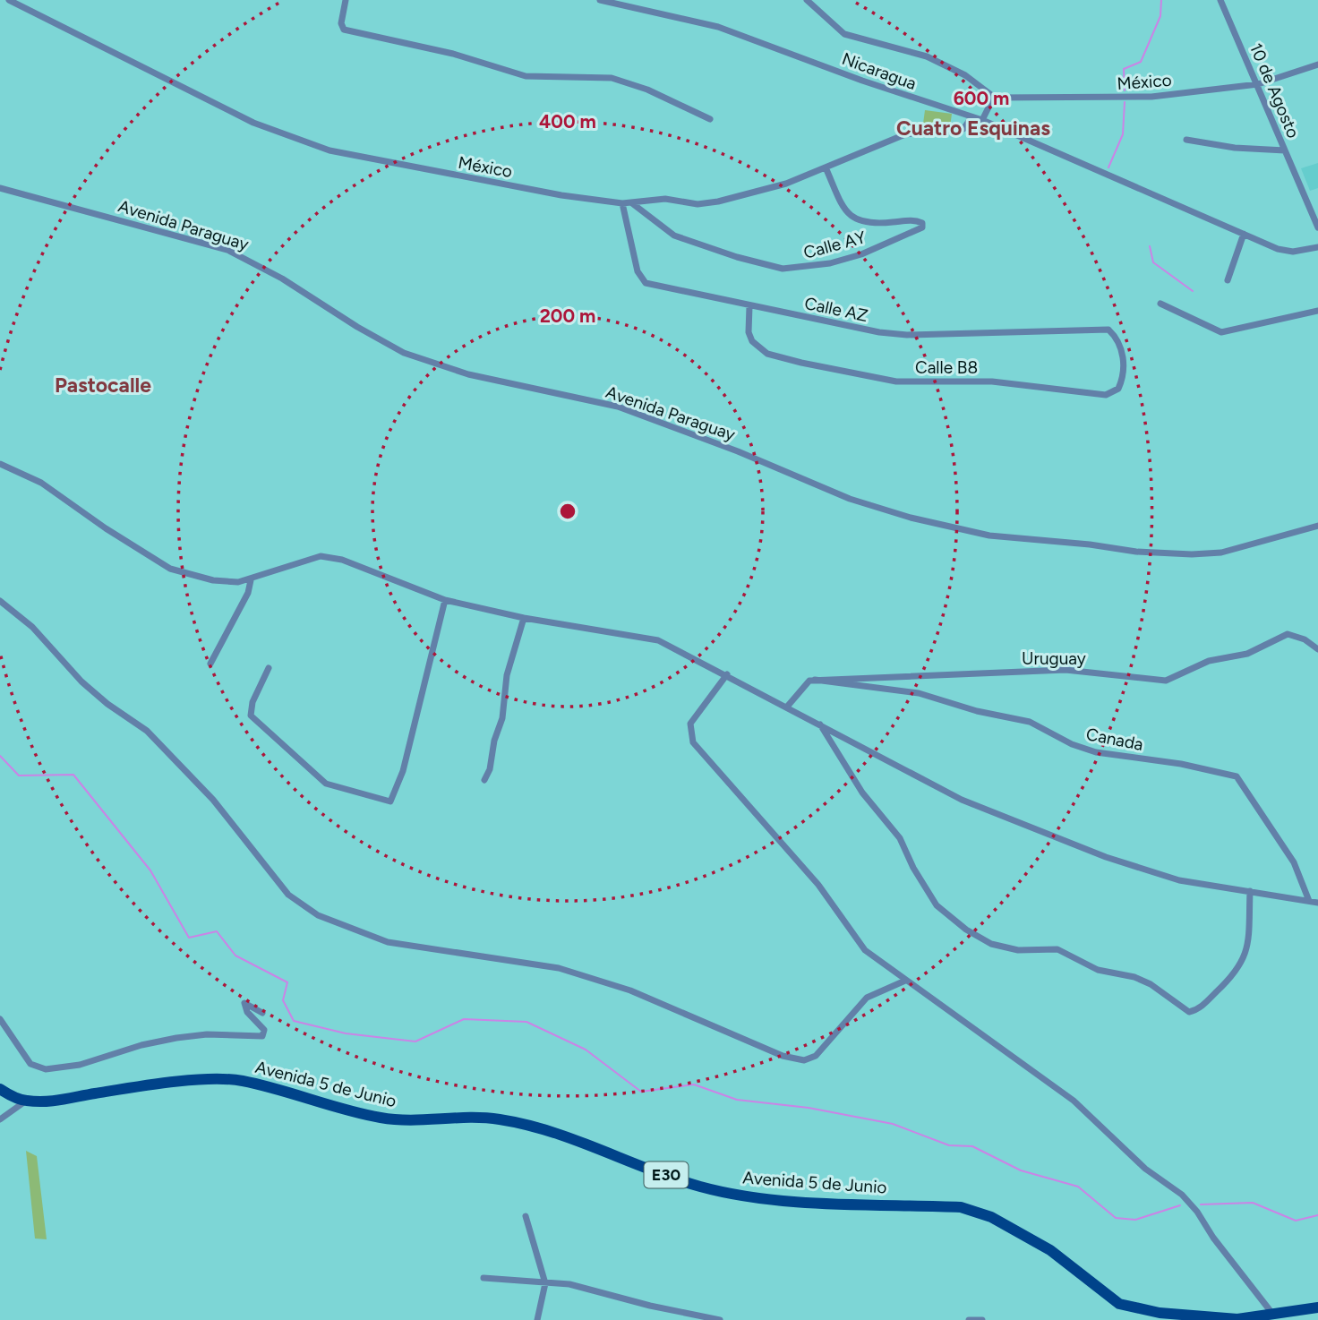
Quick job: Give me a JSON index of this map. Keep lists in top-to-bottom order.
{
  "streets": {
    "main road": ["Avenida 5 de Junio", "E30"],
    "street": [
      "Nicaragua",
      "México",
      "10 de Agosto",
      "Avenida Paraguay",
      "Calle AY",
      "Calle AZ",
      "Calle B8",
      "Uruguay",
      "Canada"
    ]
  },
  "crossings": [
    ["Nicaragua", "México"],
    ["México", "10 de Agosto"],
    ["México", "Calle AY"],
    ["México", "Calle AZ"],
    ["Calle AZ", "Calle B8"],
    ["Uruguay", "Canada"]
  ],
  "districts": ["Cuatro Esquinas", "Pastocalle"],
  "rings": ["600 m", "400 m", "200 m"]
}
